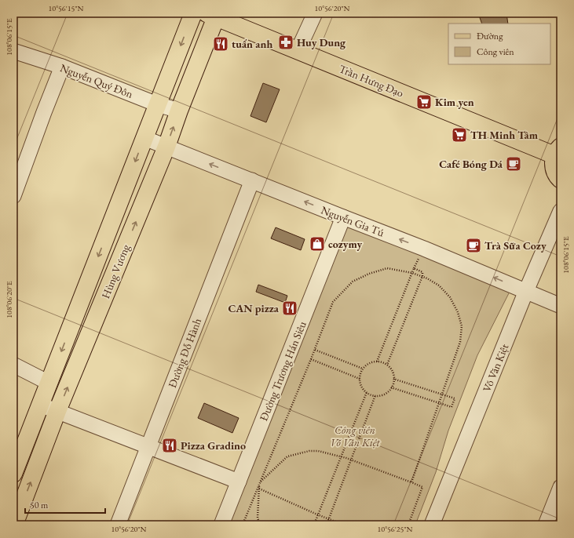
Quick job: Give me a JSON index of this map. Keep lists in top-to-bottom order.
{
  "streets": {
    "main road": ["Trần Hưng Đạo", "Hùng Vương"],
    "street": [
      "Nguyễn Quý Đôn",
      "Nguyễn Gia Tú",
      "Đường Đỗ Hành",
      "Võ Văn Kiệt",
      "Đường Trương Hán Siêu"
    ]
  },
  "crossings": [
    ["Nguyễn Quý Đôn", "Hùng Vương"],
    ["Trần Hưng Đạo", "Hùng Vương"],
    ["Nguyễn Gia Tú", "Hùng Vương"],
    ["Nguyễn Gia Tú", "Đường Đỗ Hành"],
    ["Nguyễn Gia Tú", "Võ Văn Kiệt"],
    ["Nguyễn Gia Tú", "Đường Trương Hán Siêu"]
  ],
  "one_way": ["Nguyễn Gia Tú"],
  "parks": ["Công viên Võ Văn Kiệt"],
  "places": {
    "pharmacy": ["Huy Dung"],
    "restaurant": ["tuấn anh", "CAN pizza", "Pizza Gradino"],
    "supermarket": ["Kim yen", "TH Minh Tâm"],
    "cafe": ["Café Bóng Dá", "Trà Sữa Cozy"],
    "shop": ["cozymy"]
  },
  "legend": ["Đường", "Công viên"],
  "scale_bar": "50 m",
  "coordinates": [
    "10°56'15\"N",
    "10°56'20\"N",
    "108°06'15\"E",
    "108°06'20\"E",
    "10°56'25\"N"
  ]
}
